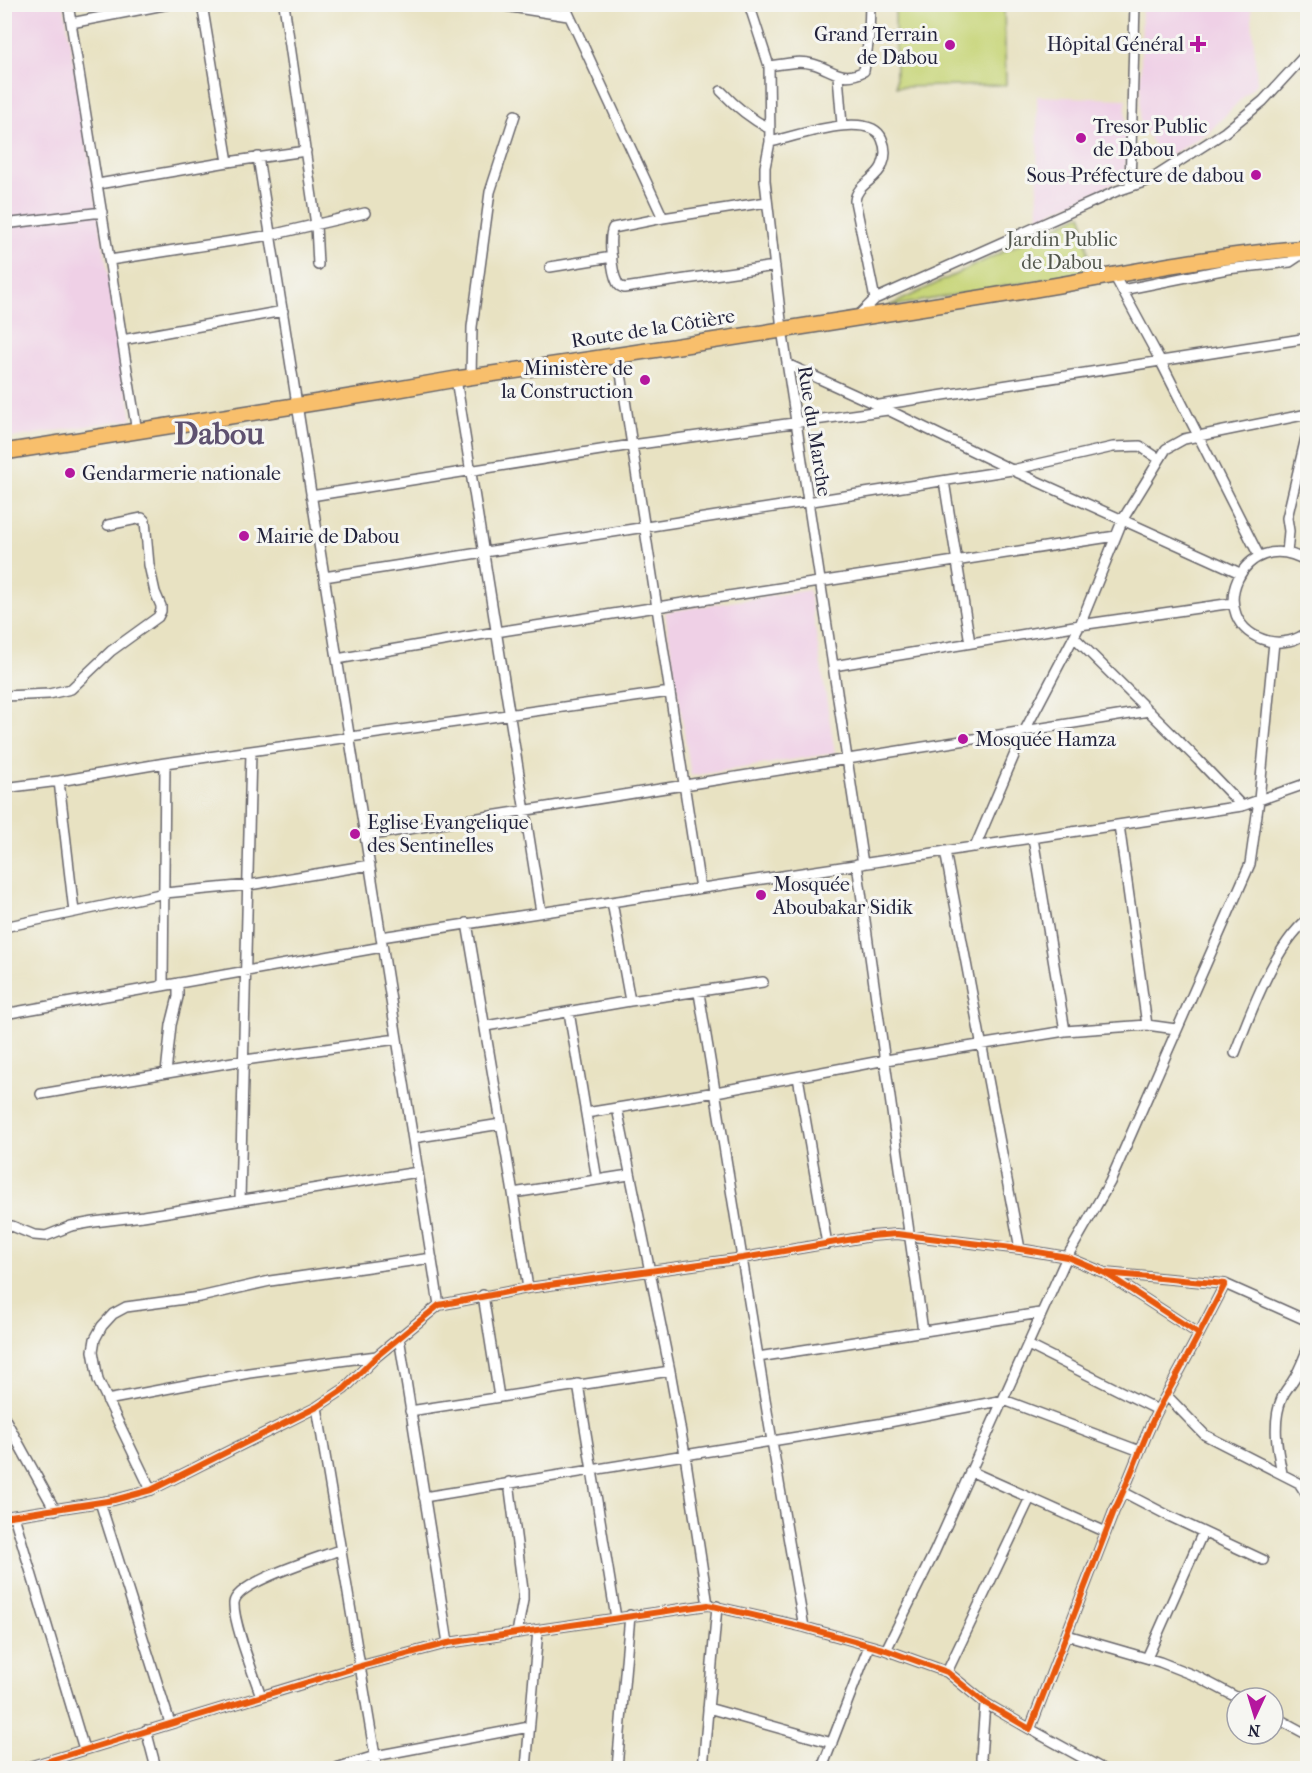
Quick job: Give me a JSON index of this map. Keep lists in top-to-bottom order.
{
  "streets": {
    "main road": ["Route de la Côtière"],
    "street": ["Rue du Marche"]
  },
  "crossings": [
    ["Route de la Côtière", "Rue du Marche"]
  ],
  "districts": ["Dabou"],
  "parks": ["Jardin Public de Dabou"],
  "places": {
    "health": ["Hôpital Général"],
    "other": [
      "Grand Terrain de Dabou",
      "Tresor Public de Dabou",
      "Sous-Préfecture de dabou",
      "Ministère de la Construction",
      "Gendarmerie nationale",
      "Mairie de Dabou",
      "Mosquée Hamza",
      "Eglise Evangelique des Sentinelles",
      "Mosquée Aboubakar Sidik"
    ]
  },
  "north": "bottom"
}
